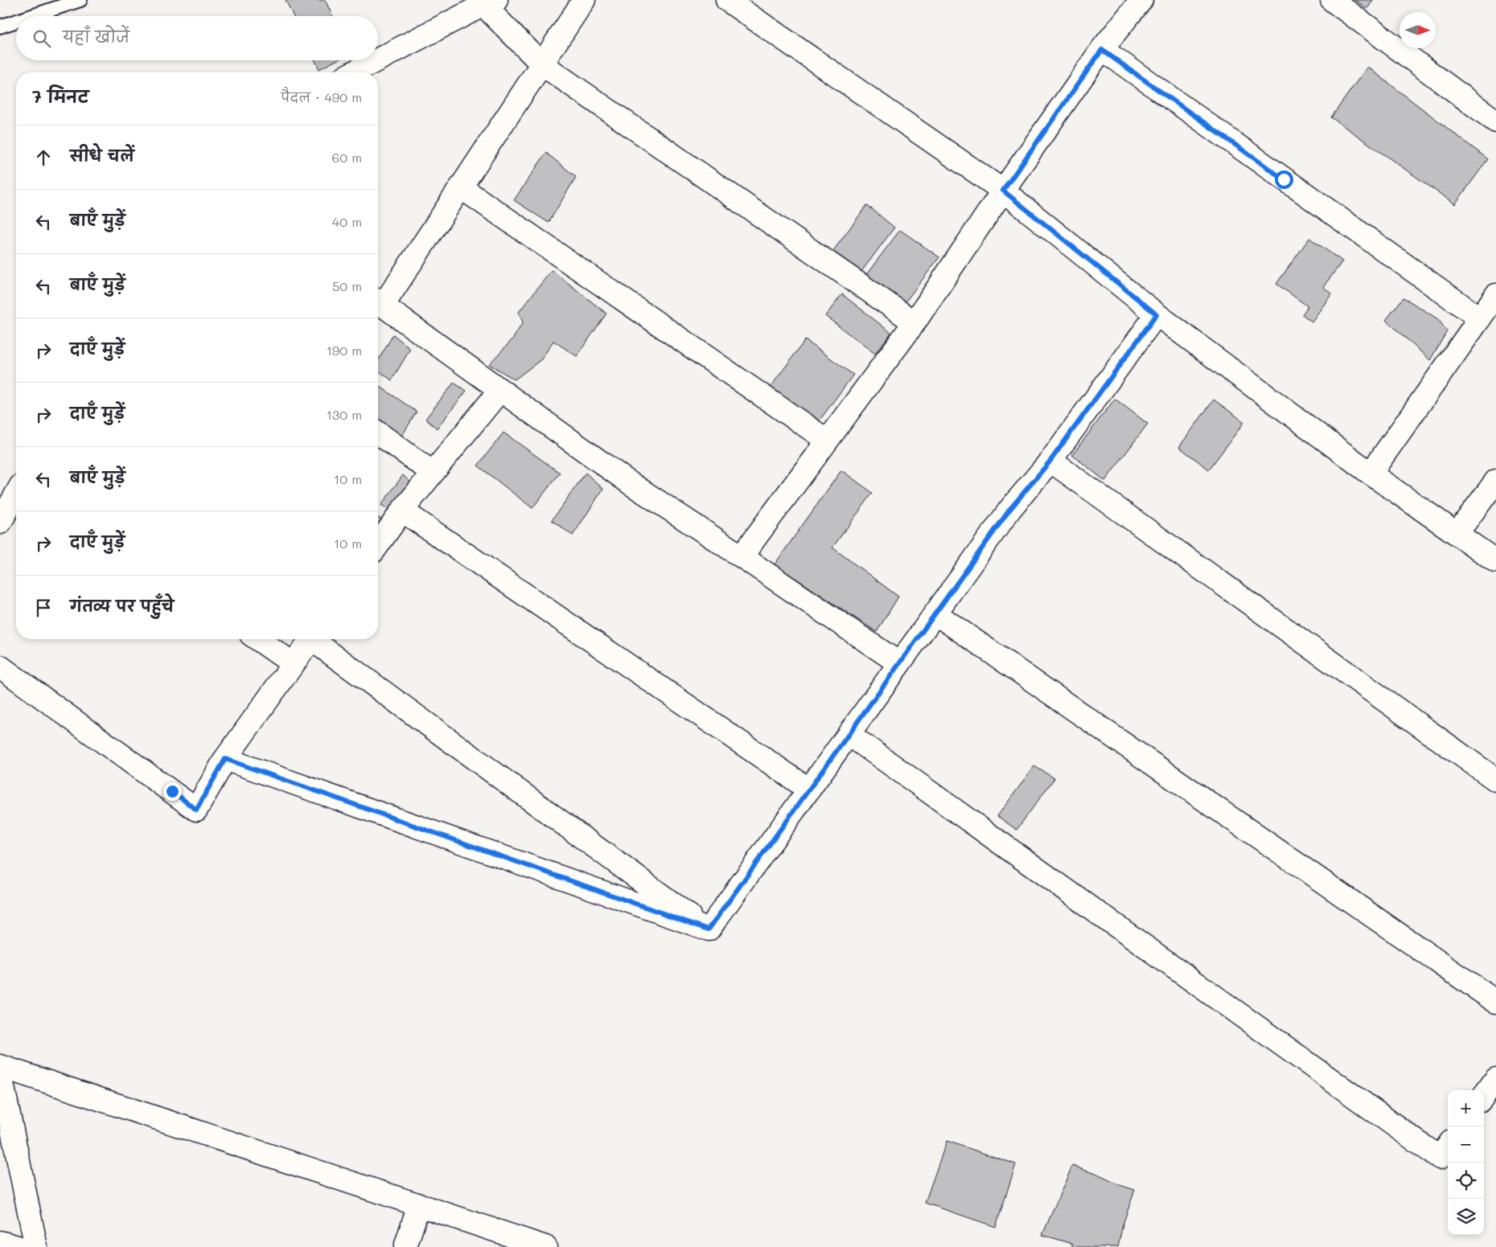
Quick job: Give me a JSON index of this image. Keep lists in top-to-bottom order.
{
  "north": "right",
  "page": {
    "search": "यहाँ खोजें",
    "heading": ["7 मिनट", "पैदल · 490 m"],
    "list": [
      ["सीधे चलें", "60 m"],
      ["बाएँ मुड़ें", "40 m"],
      ["बाएँ मुड़ें", "50 m"],
      ["दाएँ मुड़ें", "190 m"],
      ["दाएँ मुड़ें", "130 m"],
      ["बाएँ मुड़ें", "10 m"],
      ["दाएँ मुड़ें", "10 m"],
      "गंतव्य पर पहुँचे"
    ],
    "map_buttons": ["+", "−"]
  }
}
